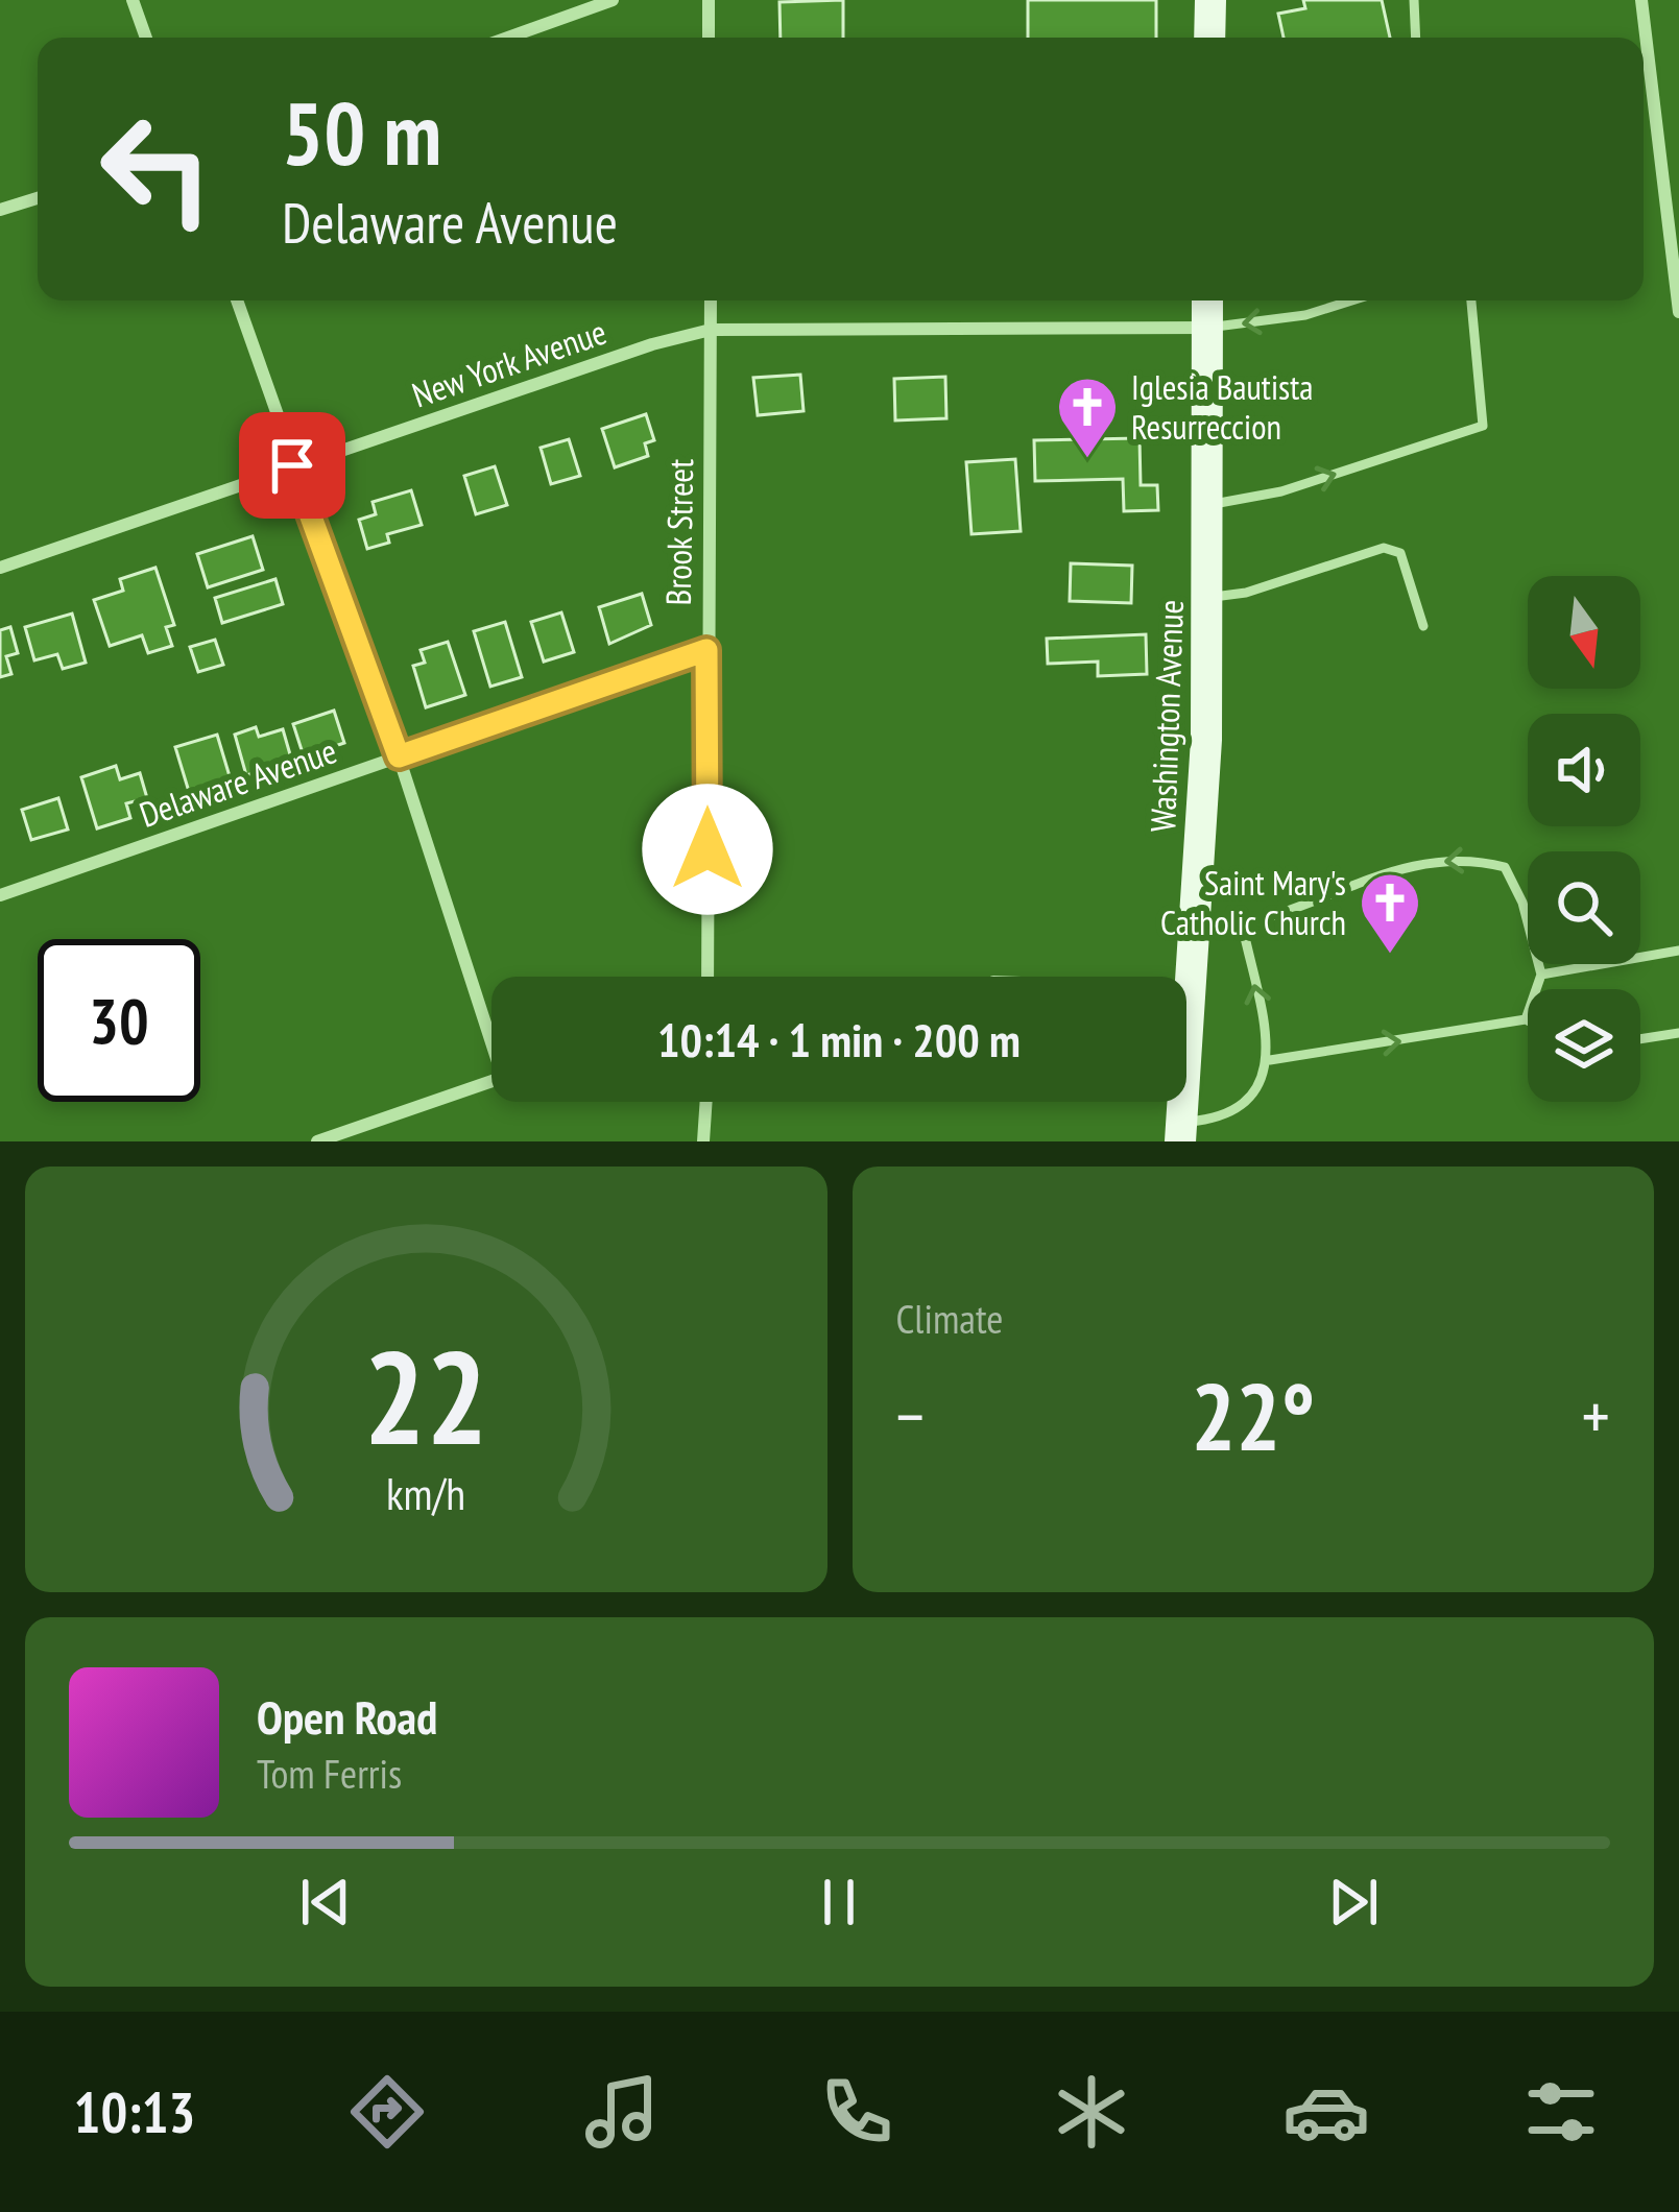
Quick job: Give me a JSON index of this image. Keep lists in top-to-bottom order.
{
  "streets": {
    "main road": ["Washington Avenue"],
    "street": ["New York Avenue", "Brook Street", "Delaware Avenue"]
  },
  "crossings": [
    ["New York Avenue", "Brook Street"],
    ["New York Avenue", "Washington Avenue"],
    ["Brook Street", "Delaware Avenue"]
  ],
  "places": {
    "church": ["Iglesia Bautista Resurreccion", "Saint Mary's Catholic Church"]
  },
  "north": "bottom",
  "page": {
    "turn": ["50 m", "Delaware Avenue"],
    "limit": "30",
    "trip": "10:14 · 1 min · 200 m",
    "tile": "Climate",
    "heat": ["−", "22°", "+"],
    "song": ["Open Road", "Tom Ferris"],
    "tabs": "10:13",
    "gauge": ["22", "km/h"]
  }
}
